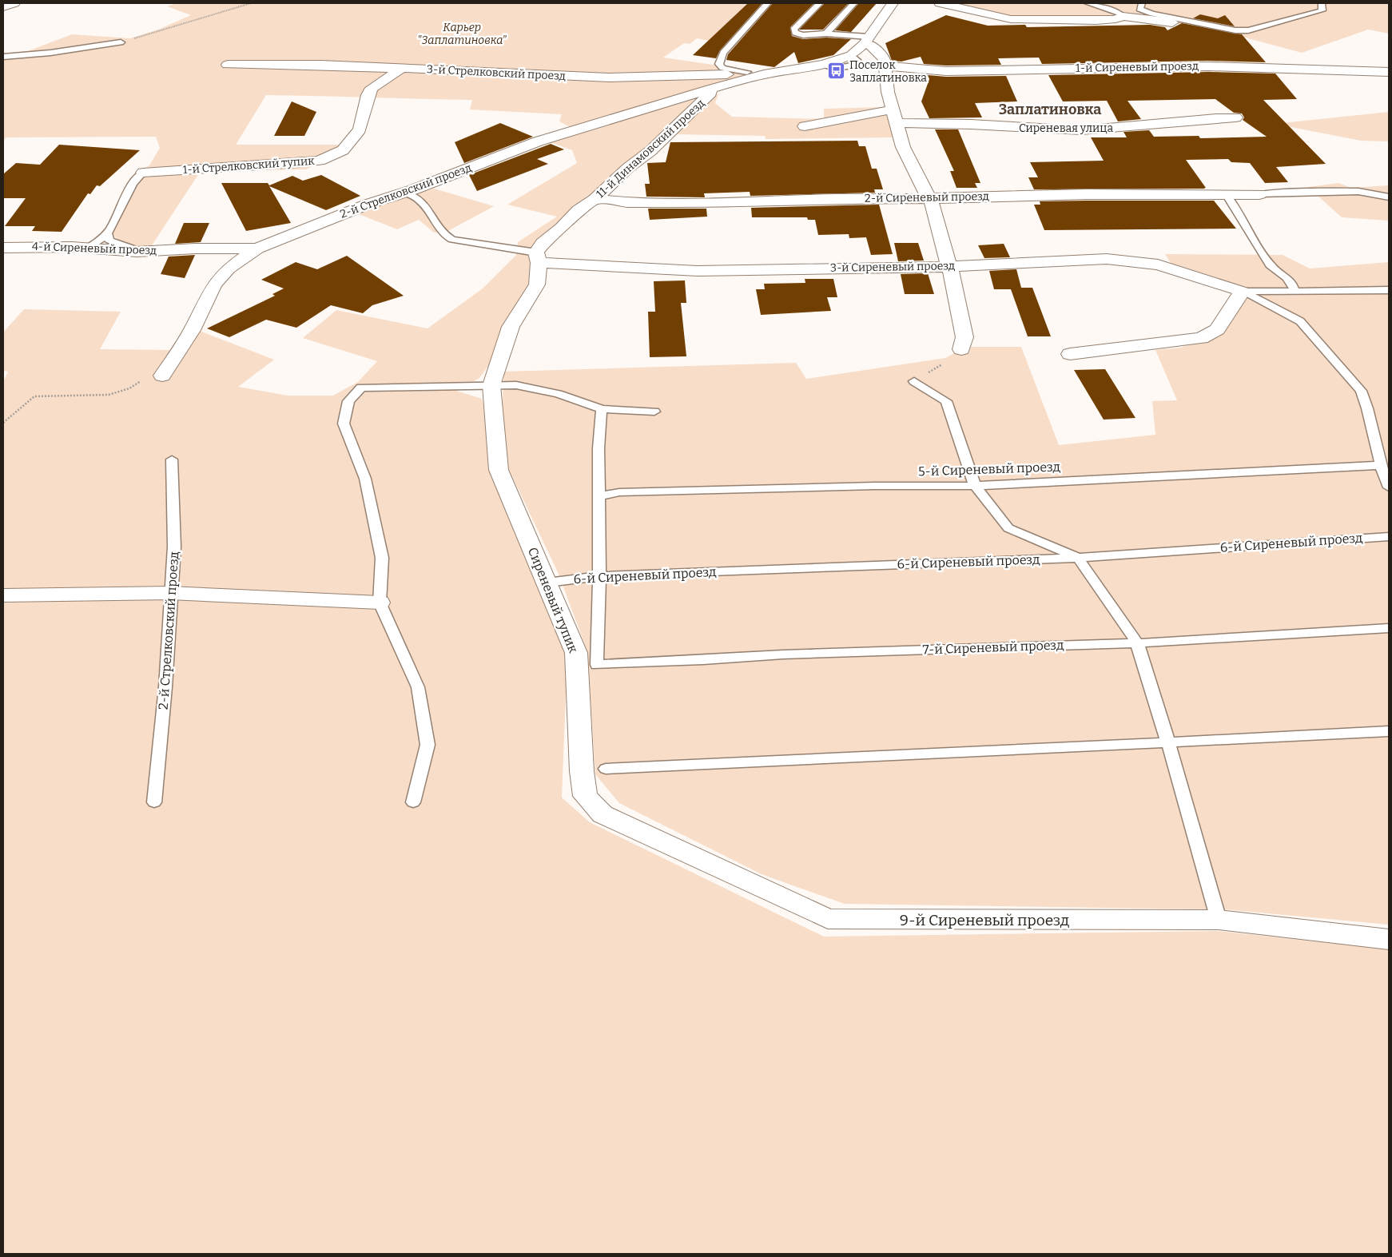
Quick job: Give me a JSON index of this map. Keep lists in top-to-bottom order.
{
  "streets": {
    "street": [
      "1-й Сиреневый проезд",
      "3-й Стрелковский проезд",
      "Сиреневая улица",
      "11-й Динамовский проезд",
      "1-й Стрелковский тупик",
      "2-й Стрелковский проезд",
      "2-й Сиреневый проезд",
      "4-й Сиреневый проезд",
      "3-й Сиреневый проезд",
      "Сиреневый тупик",
      "9-й Сиреневый проезд"
    ],
    "lane": ["5-й Сиреневый проезд", "6-й Сиреневый проезд", "7-й Сиреневый проезд"]
  },
  "crossings": [
    ["3-й Стрелковский проезд", "11-й Динамовский проезд"],
    ["3-й Стрелковский проезд", "1-й Стрелковский тупик"],
    ["11-й Динамовский проезд", "2-й Стрелковский проезд"],
    ["11-й Динамовский проезд", "2-й Сиреневый проезд"],
    ["11-й Динамовский проезд", "3-й Сиреневый проезд"],
    ["2-й Стрелковский проезд", "4-й Сиреневый проезд"],
    ["6-й Сиреневый проезд", "Сиреневый тупик"],
    ["6-й Сиреневый проезд", "7-й Сиреневый проезд"],
    ["Сиреневый тупик", "9-й Сиреневый проезд"]
  ],
  "districts": ["Заплатиновка"],
  "parks": ["Карьер \"Заплатиновка\""],
  "places": {
    "bus stop": ["Поселок Заплатиновка"]
  }
}
